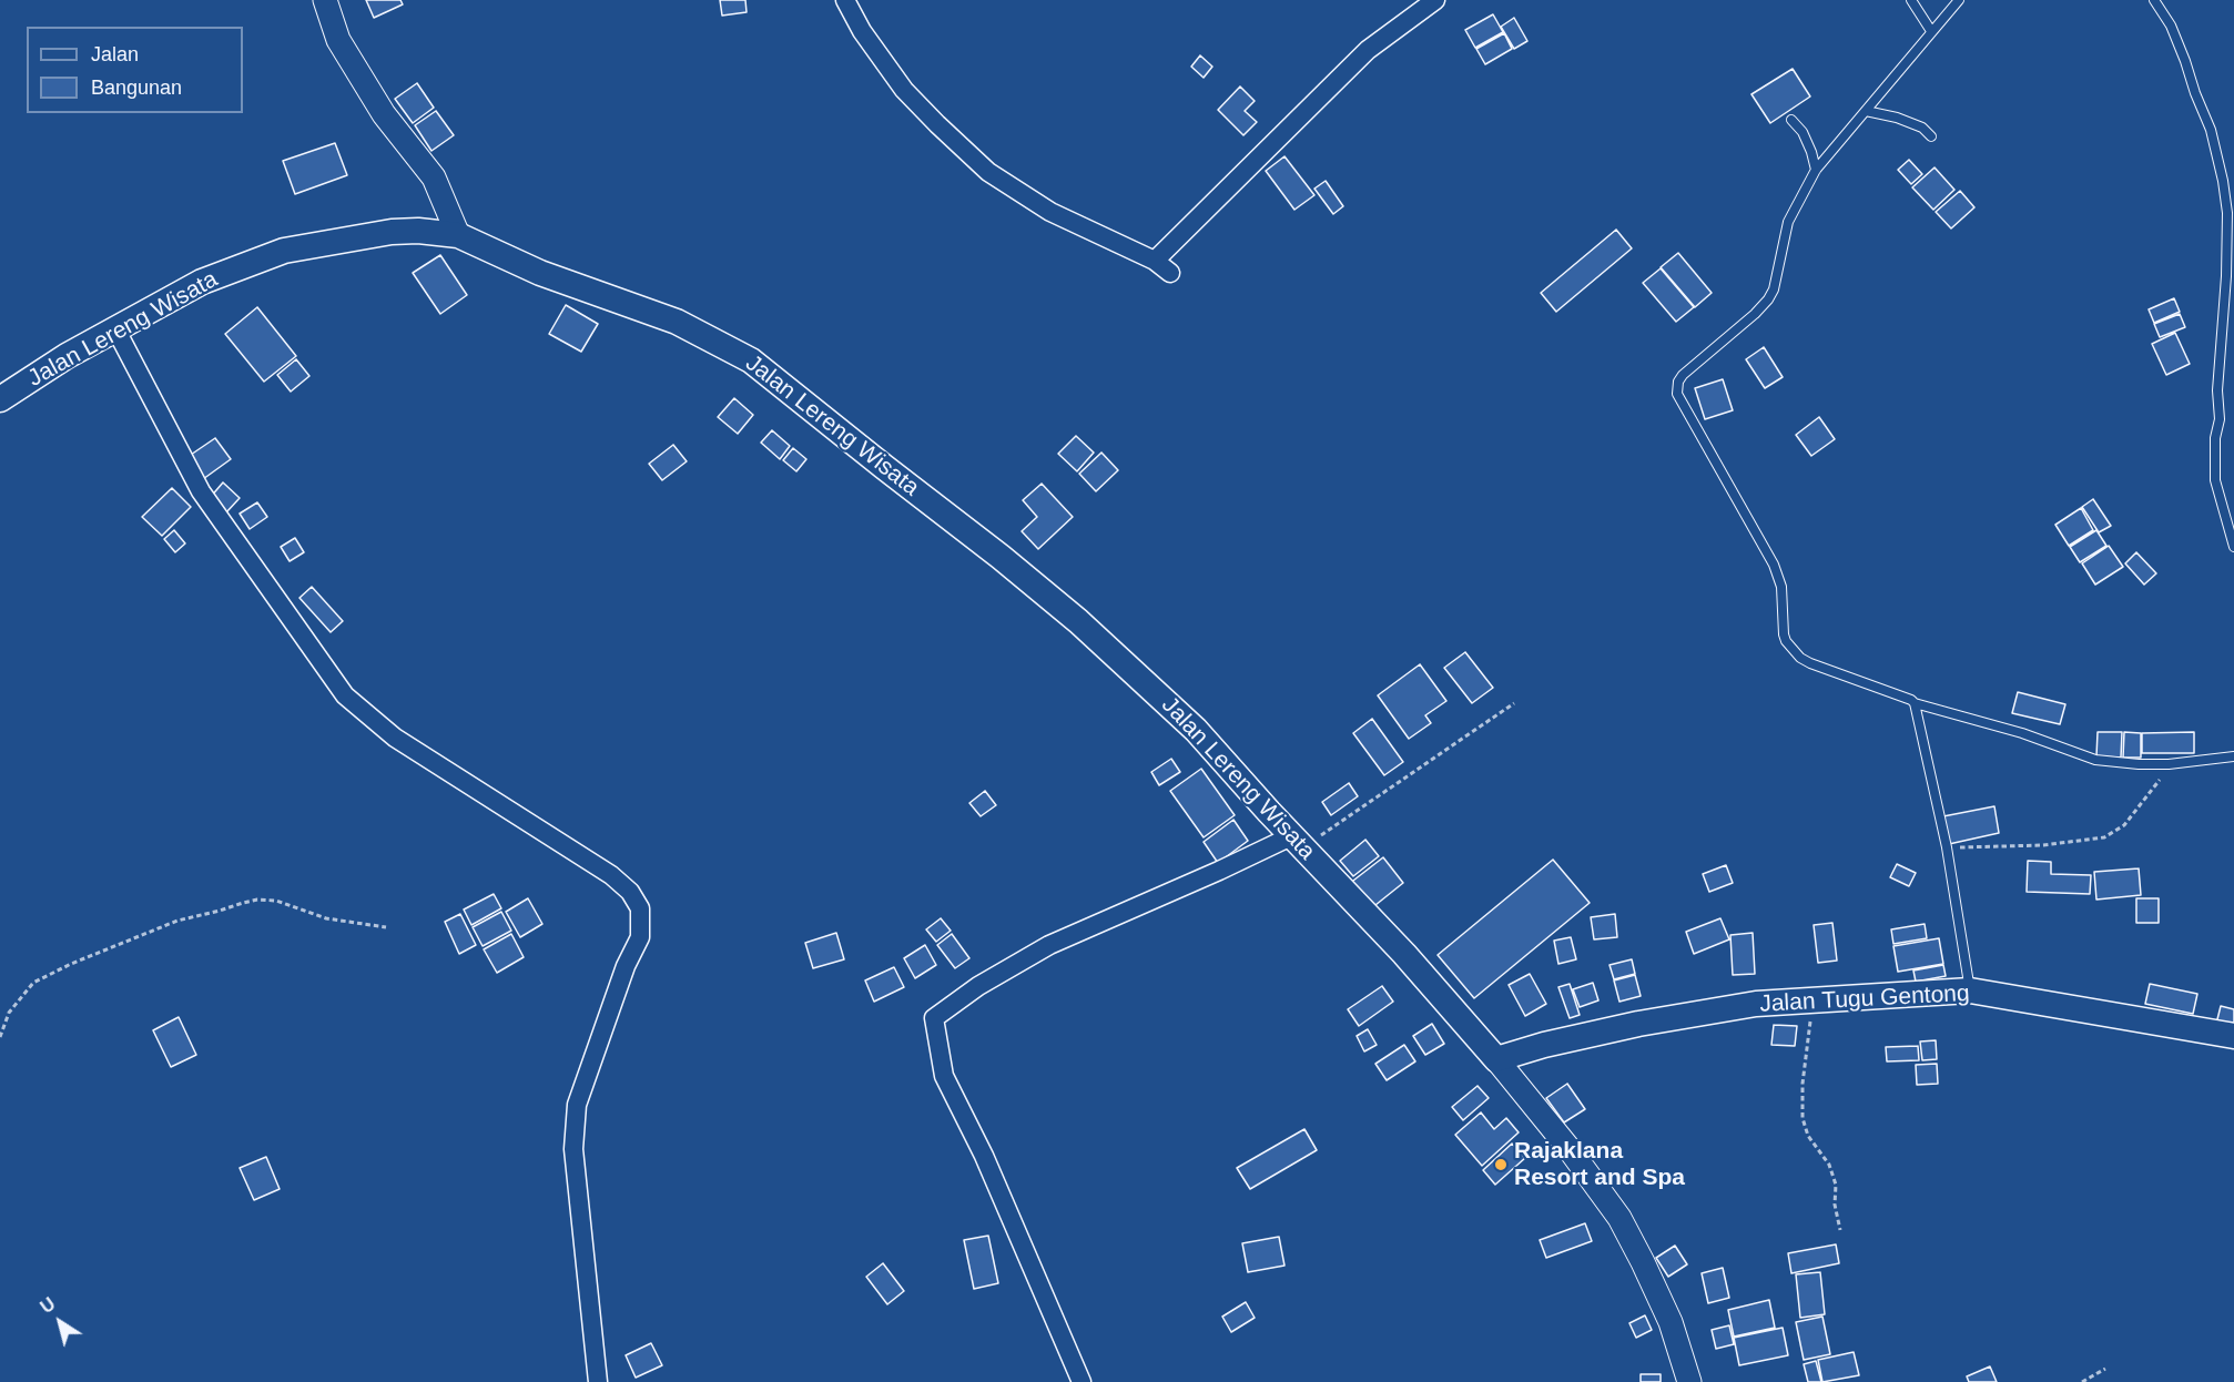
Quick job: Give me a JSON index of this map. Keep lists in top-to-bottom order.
{
  "streets": {
    "main road": ["Jalan Lereng Wisata", "Jalan Tugu Gentong"]
  },
  "crossings": [
    ["Jalan Lereng Wisata", "Jalan Tugu Gentong"]
  ],
  "places": ["Rajaklana Resort and Spa"],
  "legend": ["Jalan", "Bangunan"],
  "north": "top left"
}
